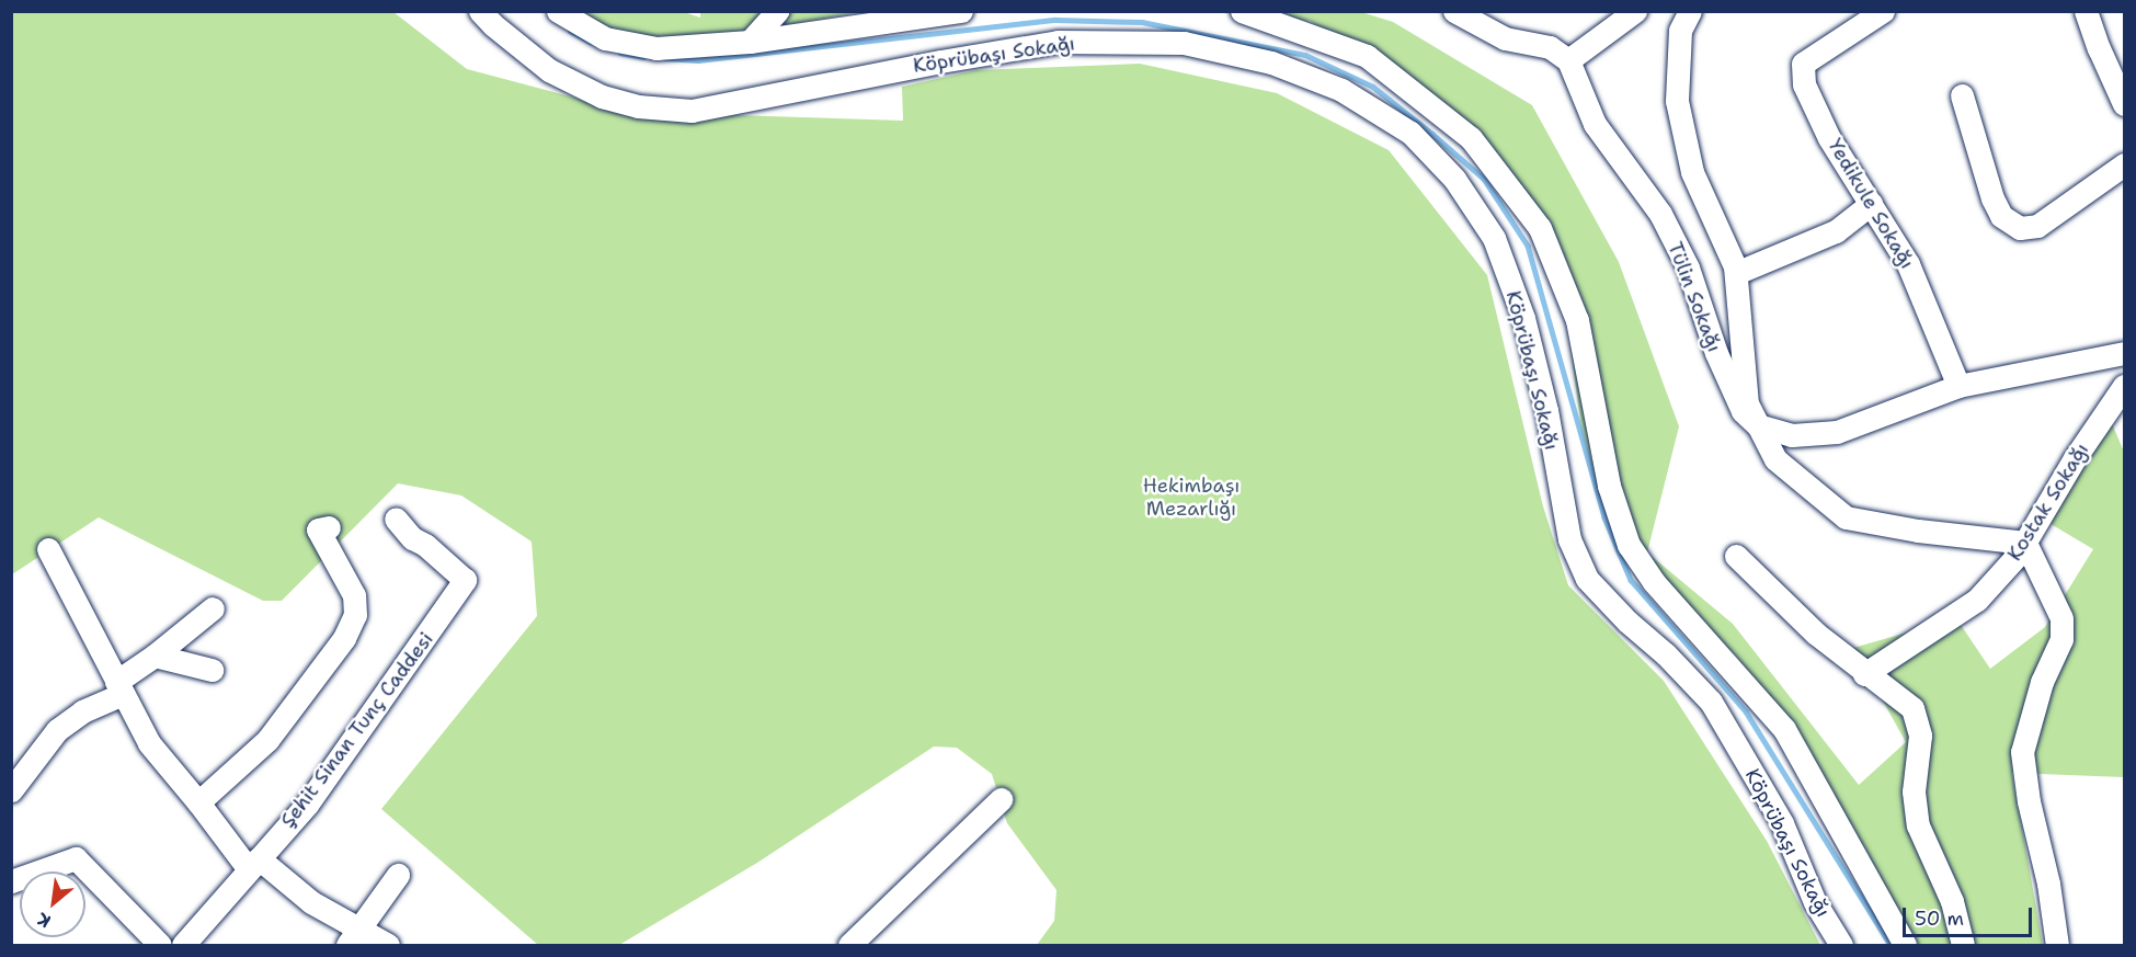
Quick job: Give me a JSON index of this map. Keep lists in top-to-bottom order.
{
  "streets": {
    "street": [
      "Köprübaşı Sokağı",
      "Yedikule Sokağı",
      "Tülin Sokağı",
      "Kostak Sokağı",
      "Şehit Sinan Tunç Caddesi"
    ]
  },
  "parks": ["Hekimbaşı Mezarlığı"],
  "scale_bar": "50 m",
  "north": "bottom left"
}
